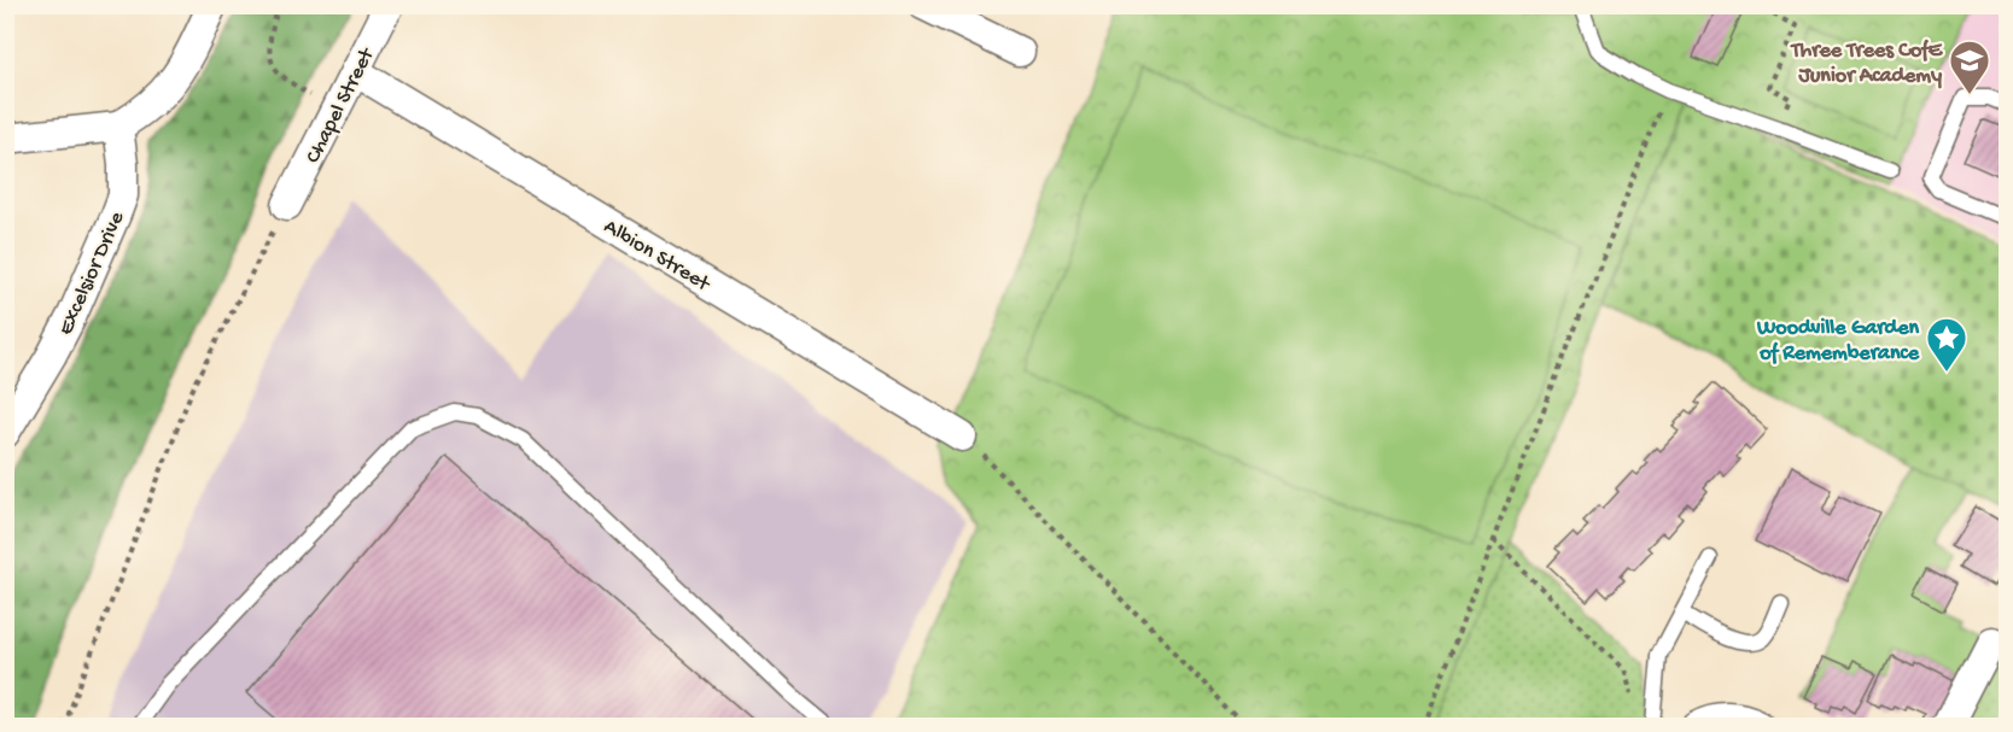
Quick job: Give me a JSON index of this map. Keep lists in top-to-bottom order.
{
  "streets": {
    "street": ["Chapel Street", "Albion Street", "Excelsior Drive"]
  },
  "crossings": [
    ["Chapel Street", "Albion Street"]
  ],
  "places": {
    "school or university": ["Three Trees CofE Junior Academy"],
    "place": ["Woodville Garden of Rememberance"]
  }
}
